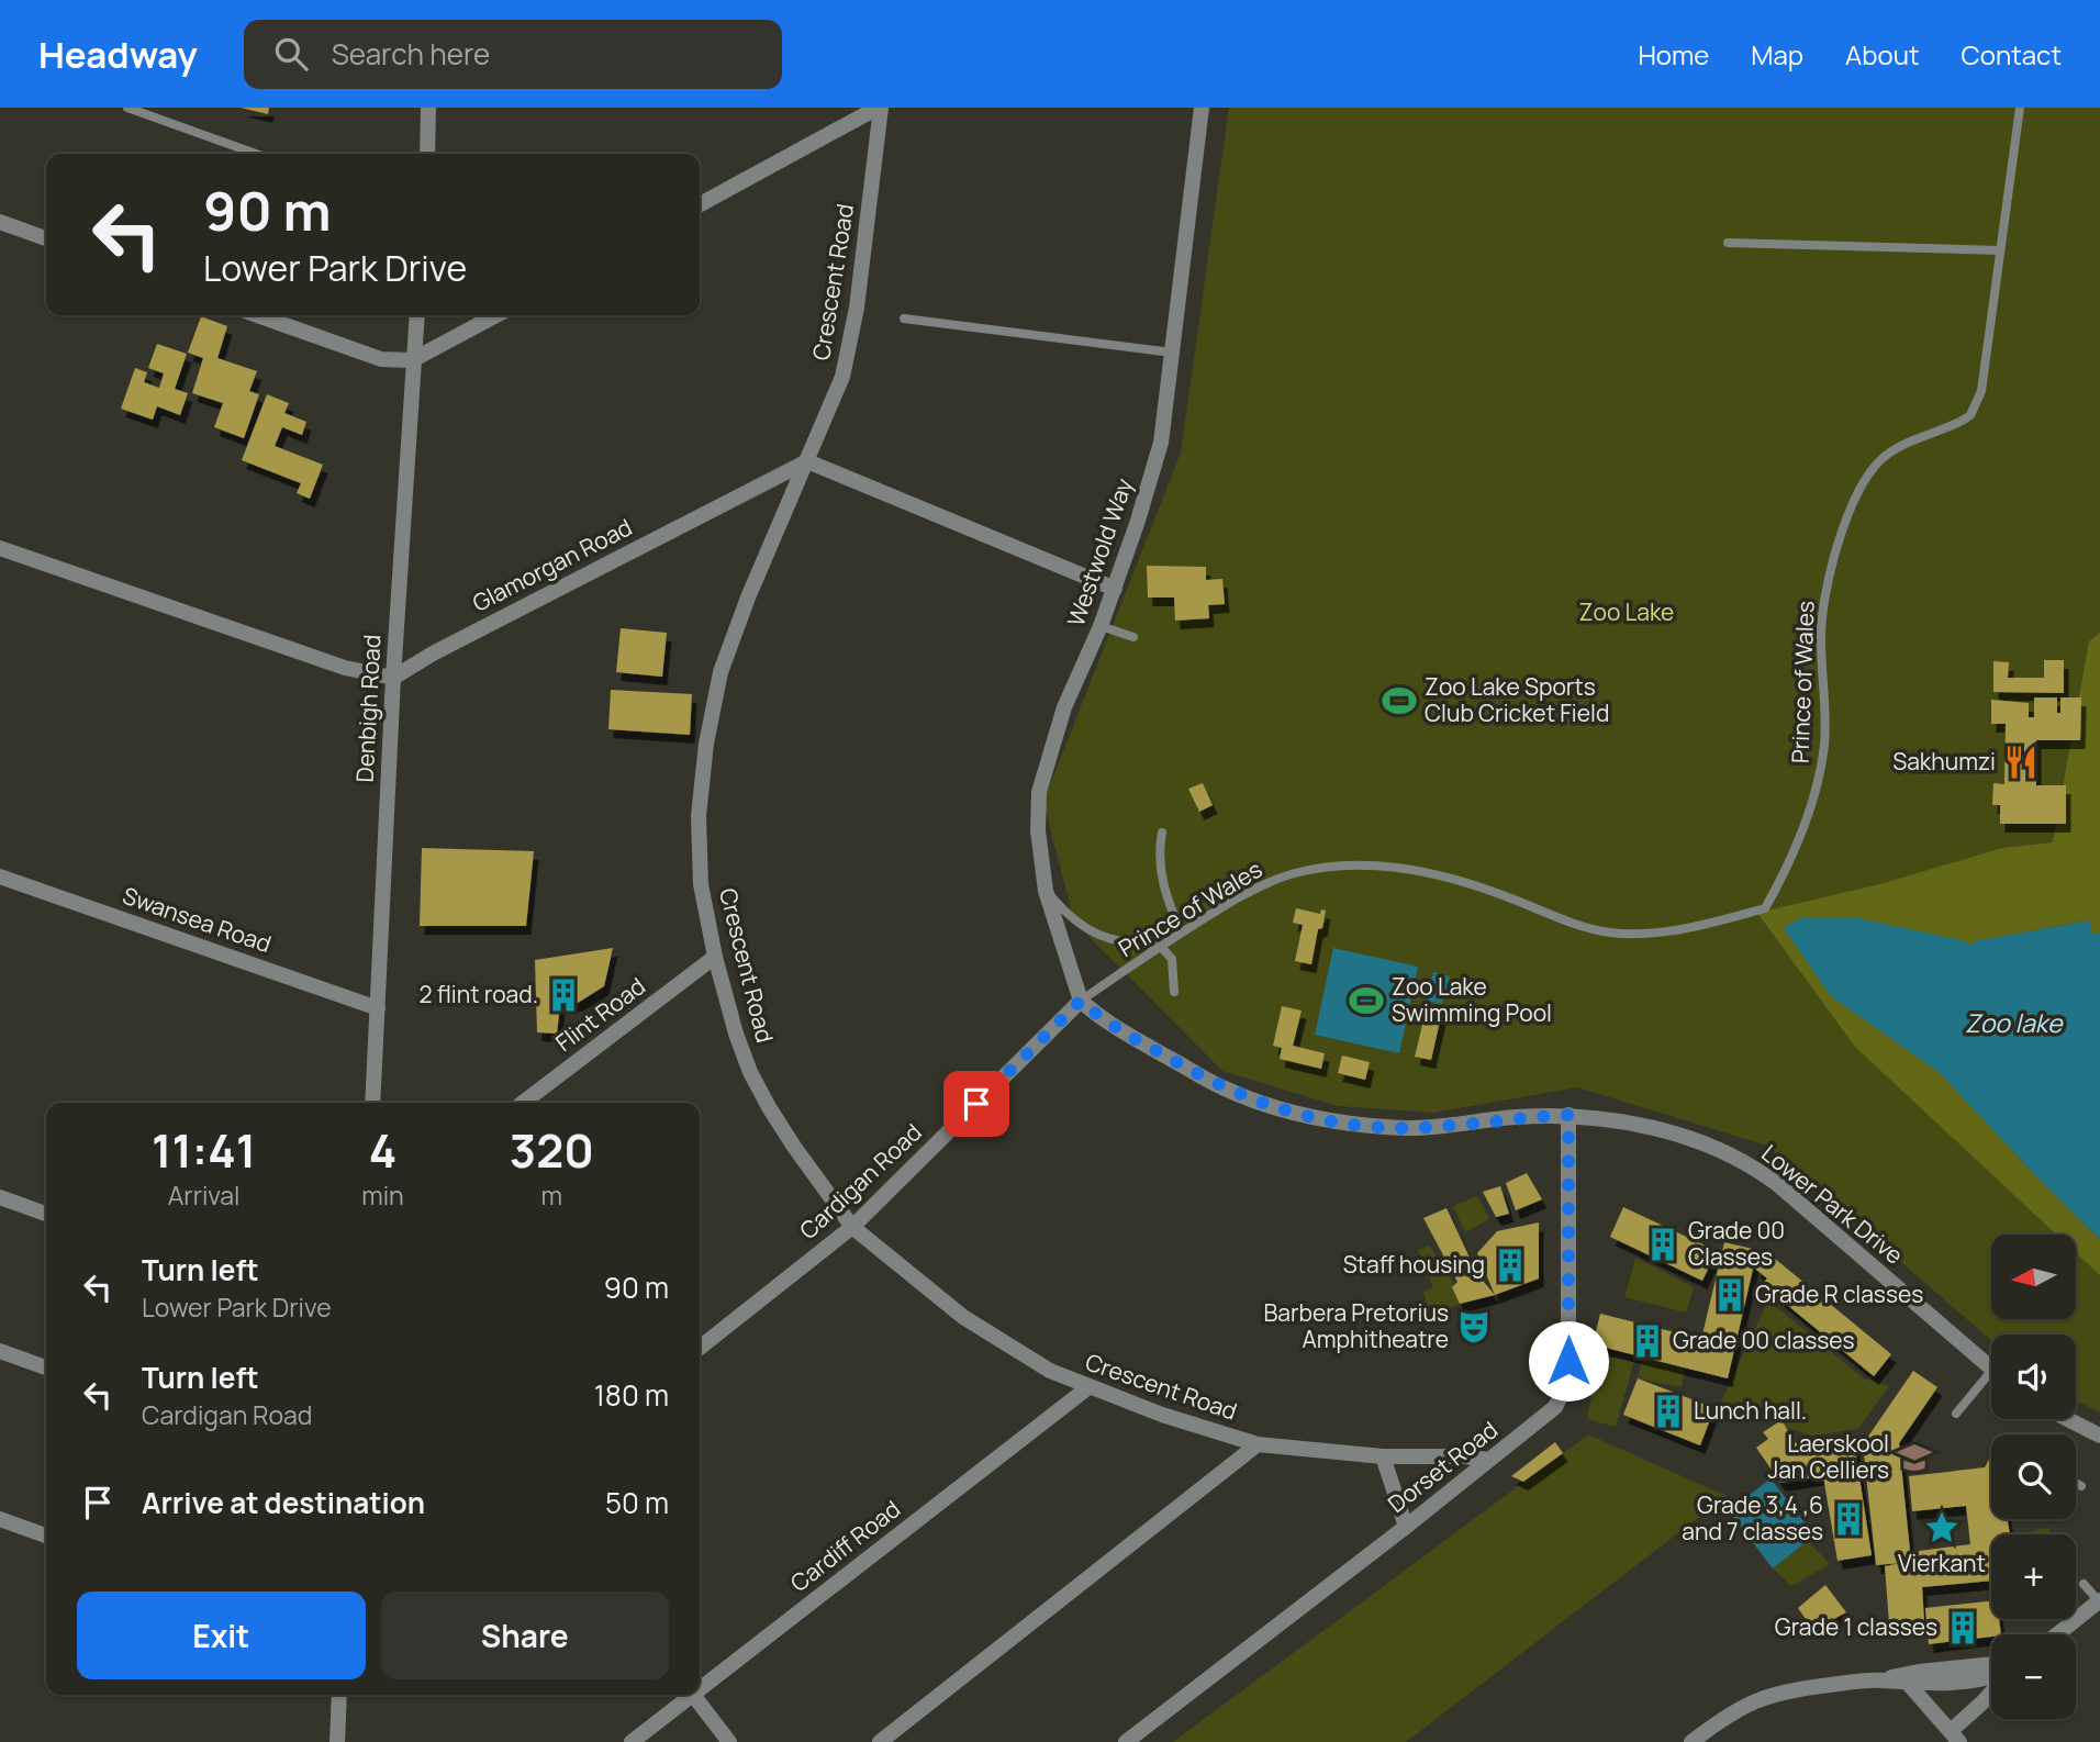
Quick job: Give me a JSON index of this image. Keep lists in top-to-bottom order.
{
  "streets": {
    "street": [
      "Crescent Road",
      "Westwold Way",
      "Glamorgan Road",
      "Denbigh Road",
      "Swansea Road",
      "Flint Road",
      "Cardigan Road",
      "Lower Park Drive",
      "Dorset Road",
      "Cardiff Road"
    ],
    "lane": ["Prince of Wales"]
  },
  "crossings": [
    ["Crescent Road", "Glamorgan Road"],
    ["Crescent Road", "Flint Road"],
    ["Crescent Road", "Cardigan Road"],
    ["Crescent Road", "Dorset Road"],
    ["Crescent Road", "Cardiff Road"],
    ["Westwold Way", "Prince of Wales"],
    ["Westwold Way", "Cardigan Road"],
    ["Westwold Way", "Lower Park Drive"],
    ["Glamorgan Road", "Denbigh Road"],
    ["Prince of Wales", "Cardigan Road"],
    ["Prince of Wales", "Lower Park Drive"],
    ["Denbigh Road", "Swansea Road"],
    ["Cardigan Road", "Lower Park Drive"],
    ["Lower Park Drive", "Dorset Road"]
  ],
  "water": ["Zoo lake"],
  "parks": ["Zoo Lake"],
  "places": {
    "sports": ["Zoo Lake Sports Club Cricket Field", "Zoo Lake Swimming Pool"],
    "restaurant": ["Sakhumzi"],
    "building": [
      "2 flint road.",
      "Grade 00 Classes",
      "Staff housing",
      "Grade R classes",
      "Grade 00 classes",
      "Lunch hall.",
      "Grade 3,4 ,6 and 7 classes",
      "Grade 1 classes"
    ],
    "theatre": ["Barbera Pretorius Amphitheatre"],
    "school or university": ["Laerskool Jan Celliers"],
    "place": ["Vierkant"]
  },
  "north": "left",
  "page": {
    "header": "Headway",
    "search": "Search here",
    "nav": [
      "Home",
      "Map",
      "About",
      "Contact"
    ],
    "turn": ["90 m", "Lower Park Drive"],
    "eta": [
      "11:41",
      "Arrival",
      "4",
      "min",
      "320",
      "m"
    ],
    "list": [
      {
        "name": "Turn left",
        "note": "Lower Park Drive",
        "value": "90 m"
      },
      {
        "name": "Turn left",
        "note": "Cardigan Road",
        "value": "180 m"
      },
      {
        "name": "Arrive at destination",
        "value": "50 m"
      }
    ],
    "map_buttons": ["+", "−"],
    "buttons": ["Exit", "Share"]
  }
}
